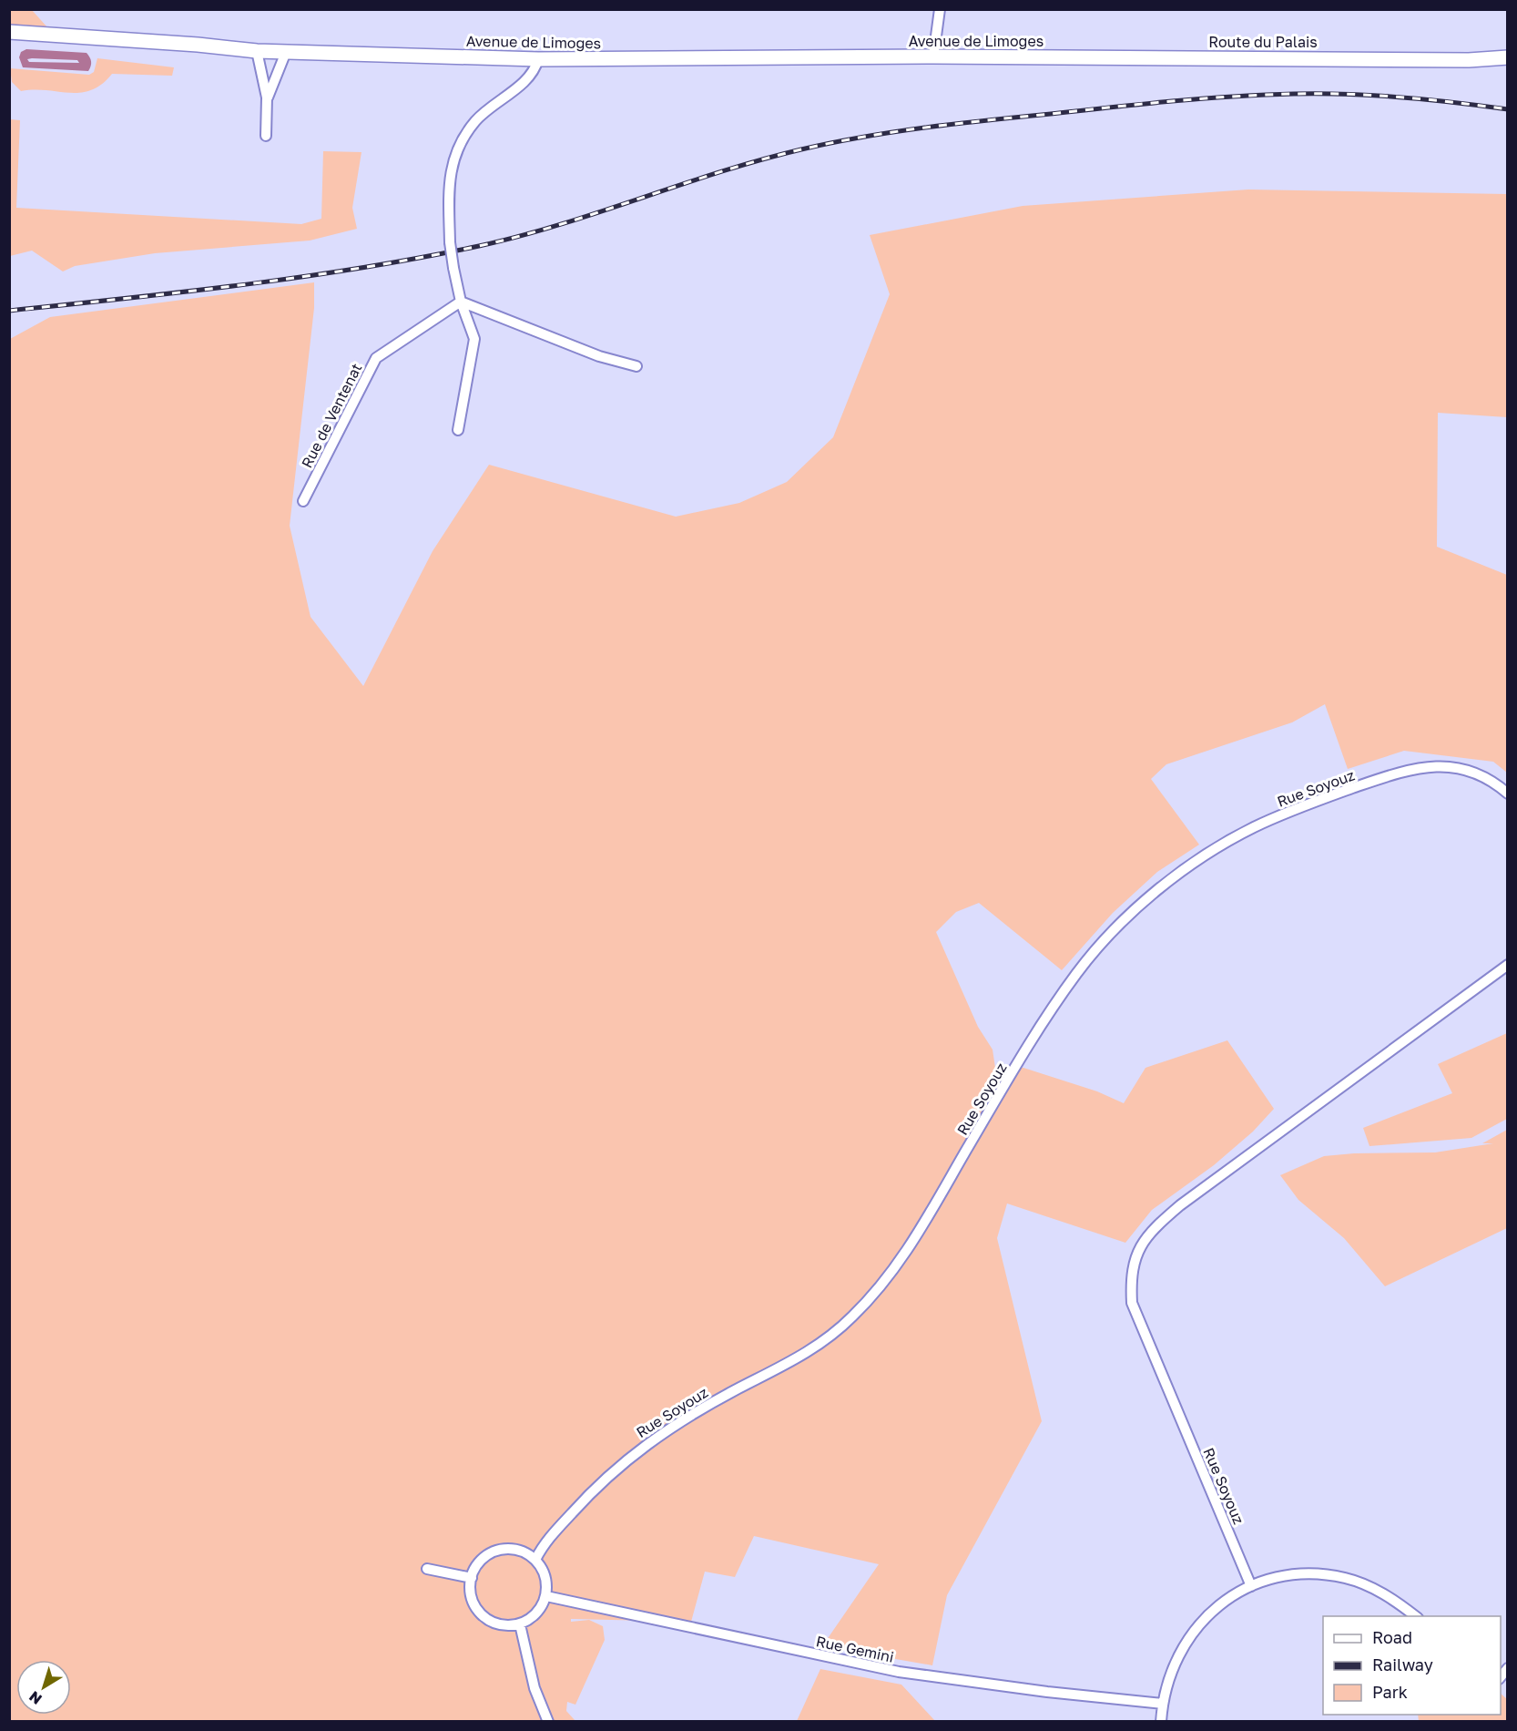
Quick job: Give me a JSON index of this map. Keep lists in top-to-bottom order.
{
  "streets": {
    "main road": ["Avenue de Limoges", "Route du Palais"],
    "street": ["Rue de Ventenat", "Rue Soyouz", "Rue Gemini"]
  },
  "crossings": [
    ["Avenue de Limoges", "Route du Palais"],
    ["Rue Soyouz", "Rue Gemini"]
  ],
  "legend": ["Road", "Railway", "Park"],
  "north": "bottom left"
}
